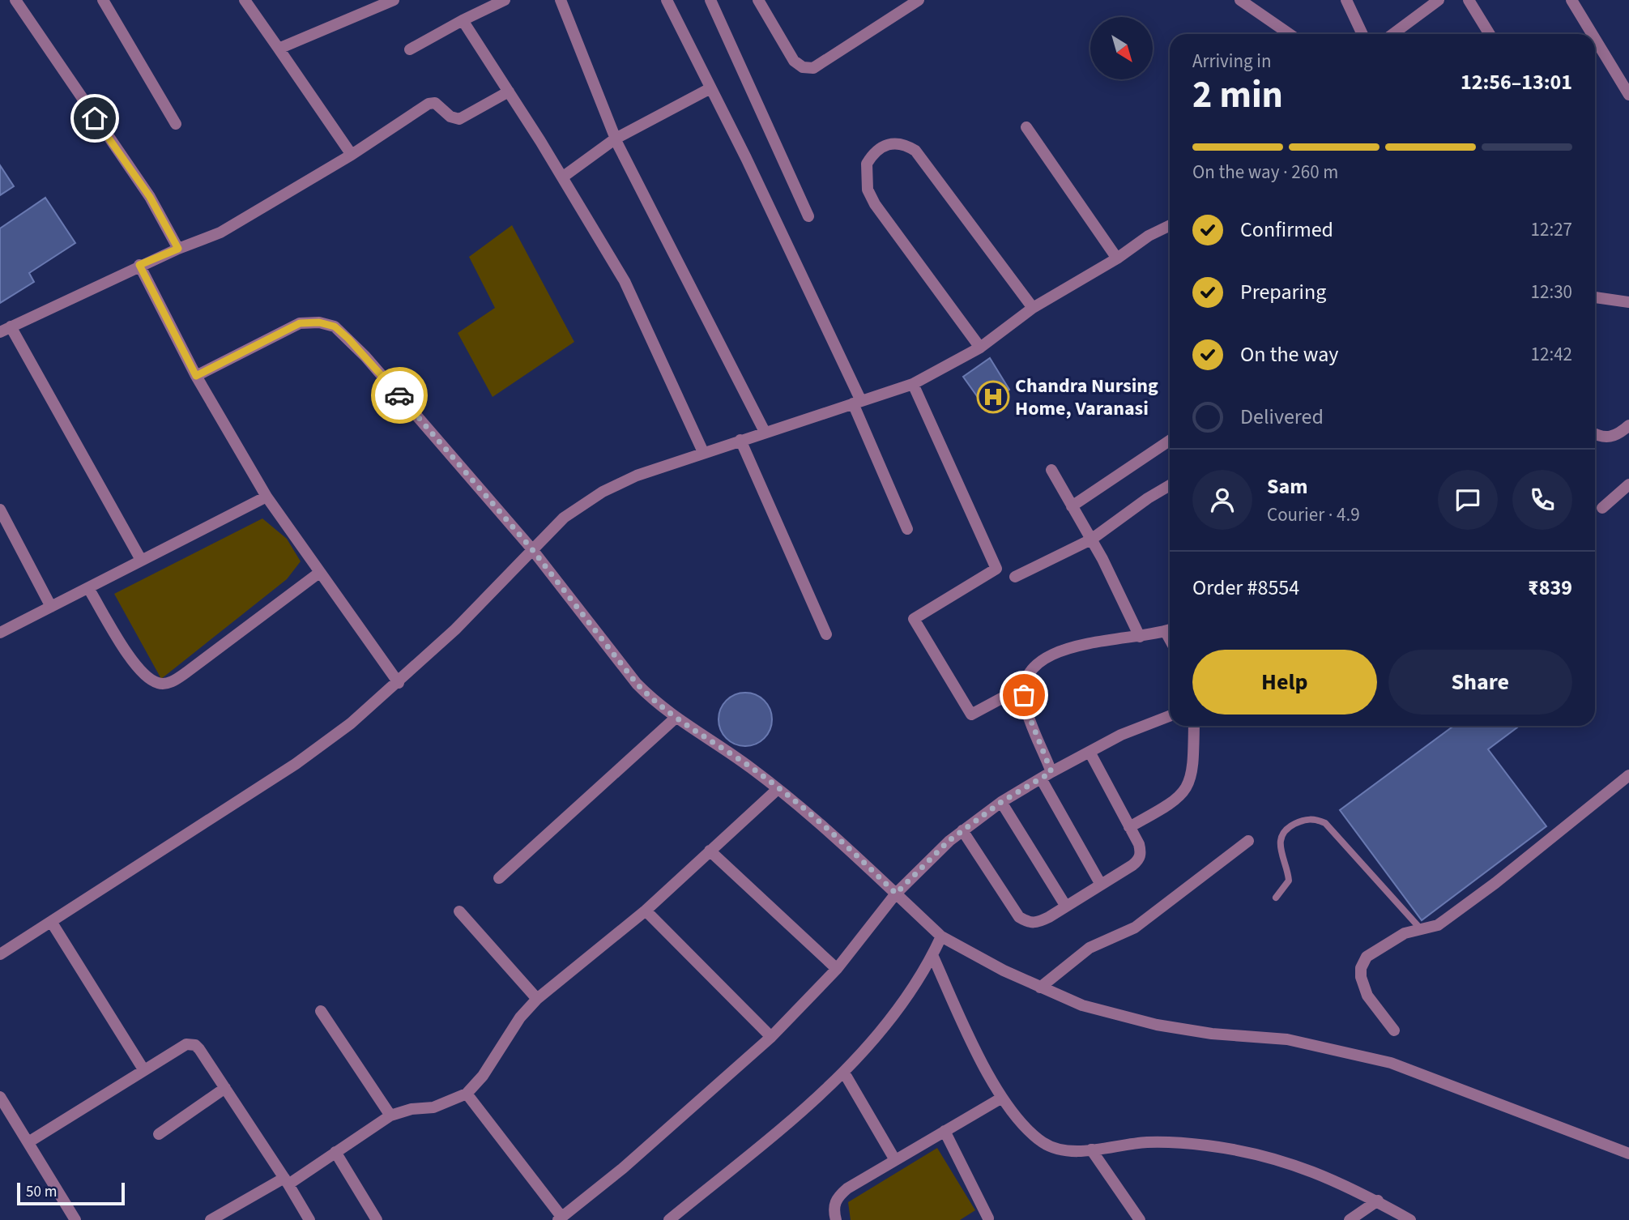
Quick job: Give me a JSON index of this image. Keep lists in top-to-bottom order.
{
  "places": {
    "hospital": ["Chandra Nursing Home, Varanasi"]
  },
  "scale_bar": "50 m",
  "north": "bottom right",
  "page": {
    "heading": ["2 min", "Arriving in", "12:56–13:01"],
    "panel": [
      "Sam",
      "Courier · 4.9",
      "Order #8554",
      "₹839"
    ],
    "bar": "On the way · 260 m",
    "list": [
      ["Confirmed", "12:27"],
      ["Preparing", "12:30"],
      ["On the way", "12:42"],
      "Delivered"
    ],
    "buttons": ["Help", "Share"],
    "scale": "50 m"
  }
}
